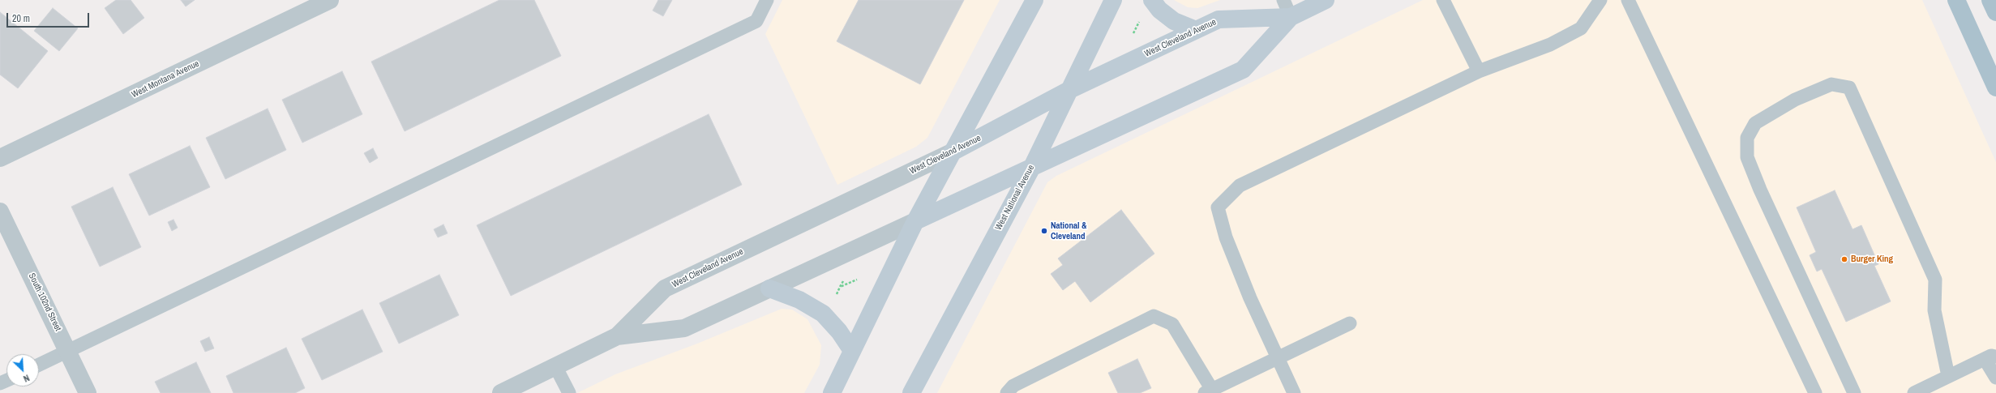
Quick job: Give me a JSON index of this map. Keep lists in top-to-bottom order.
{
  "streets": {
    "main road": ["West Cleveland Avenue", "West National Avenue"],
    "street": ["West Montana Avenue", "South 102nd Street"]
  },
  "crossings": [
    ["West Cleveland Avenue", "West National Avenue"]
  ],
  "places": ["National & Cleveland", "Burger King"],
  "scale_bar": "20 m",
  "north": "bottom right"
}
